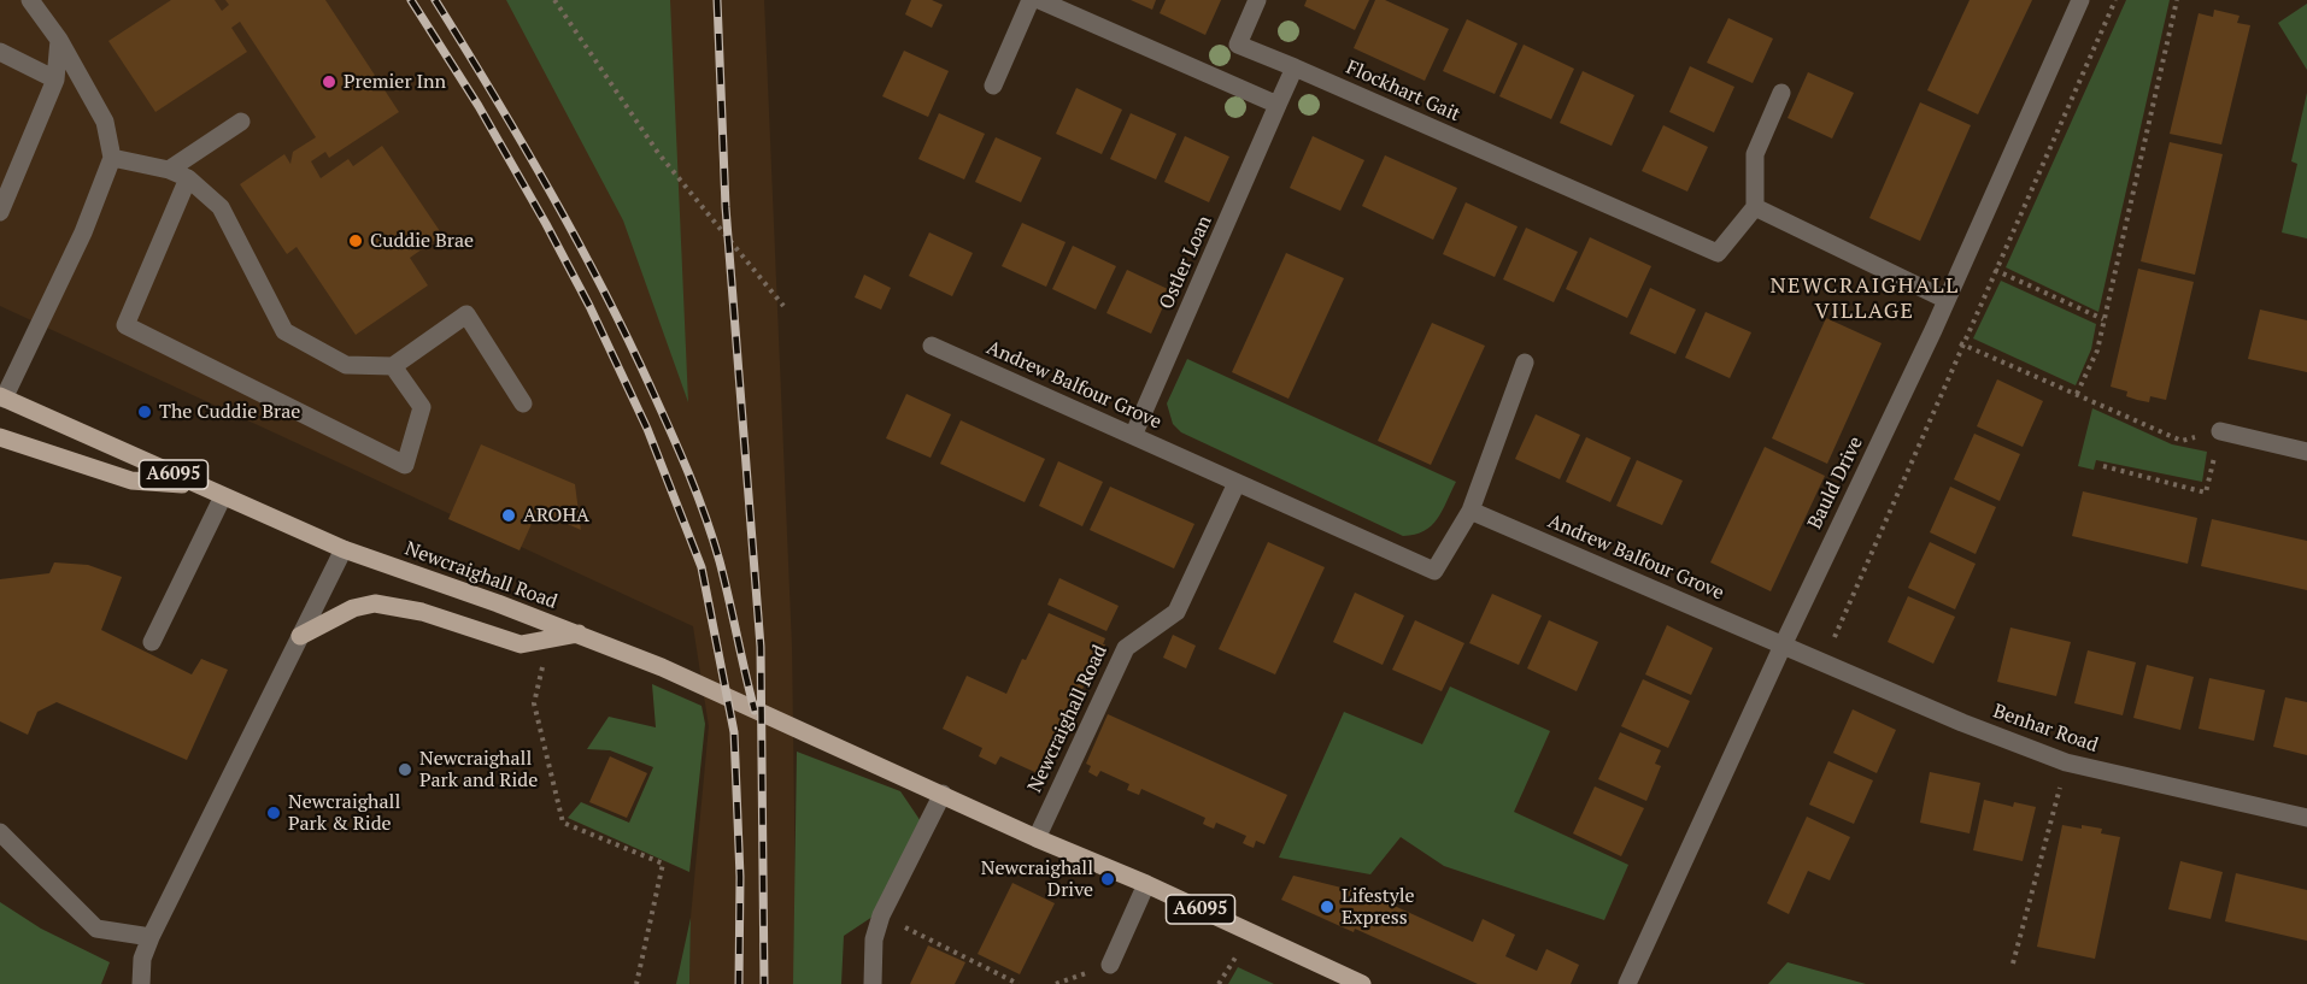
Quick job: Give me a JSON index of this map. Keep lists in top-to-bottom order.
{
  "streets": {
    "main road": ["A6095", "Newcraighall Road"],
    "street": [
      "Flockhart Gait",
      "Ostler Loan",
      "Andrew Balfour Grove",
      "Bauld Drive",
      "Benhar Road"
    ]
  },
  "crossings": [
    ["Ostler Loan", "Andrew Balfour Grove"],
    ["Andrew Balfour Grove", "Bauld Drive"],
    ["Andrew Balfour Grove", "Newcraighall Road"],
    ["Andrew Balfour Grove", "Benhar Road"],
    ["A6095", "Newcraighall Road"],
    ["Bauld Drive", "Benhar Road"]
  ],
  "districts": ["NEWCRAIGHALL VILLAGE"],
  "places": [
    "Premier Inn",
    "Cuddie Brae",
    "The Cuddie Brae",
    "AROHA",
    "Newcraighall Park and Ride",
    "Newcraighall Park & Ride",
    "Newcraighall Drive",
    "Lifestyle Express"
  ]
}
